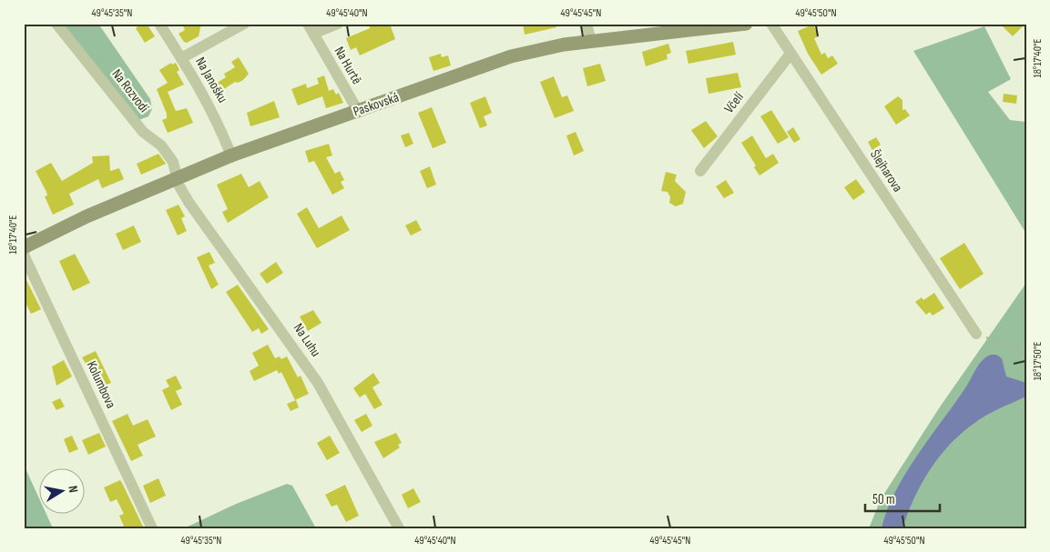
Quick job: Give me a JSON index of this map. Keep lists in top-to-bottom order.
{
  "streets": {
    "street": [
      "Na Hurtě",
      "Na Janošku",
      "Na Rozvodí",
      "Včelí",
      "Paskovská",
      "Šlejharova",
      "Na Luhu",
      "Kolumbova"
    ]
  },
  "crossings": [
    ["Na Hurtě", "Paskovská"],
    ["Na Janošku", "Paskovská"],
    ["Na Rozvodí", "Paskovská"],
    ["Na Rozvodí", "Na Luhu"],
    ["Včelí", "Šlejharova"],
    ["Paskovská", "Na Luhu"]
  ],
  "scale_bar": "50 m",
  "north": "right",
  "coordinates": [
    "49°45'35\"N",
    "49°45'40\"N",
    "49°45'45\"N",
    "49°45'50\"N",
    "18°17'40\"E",
    "18°17'50\"E"
  ]
}
